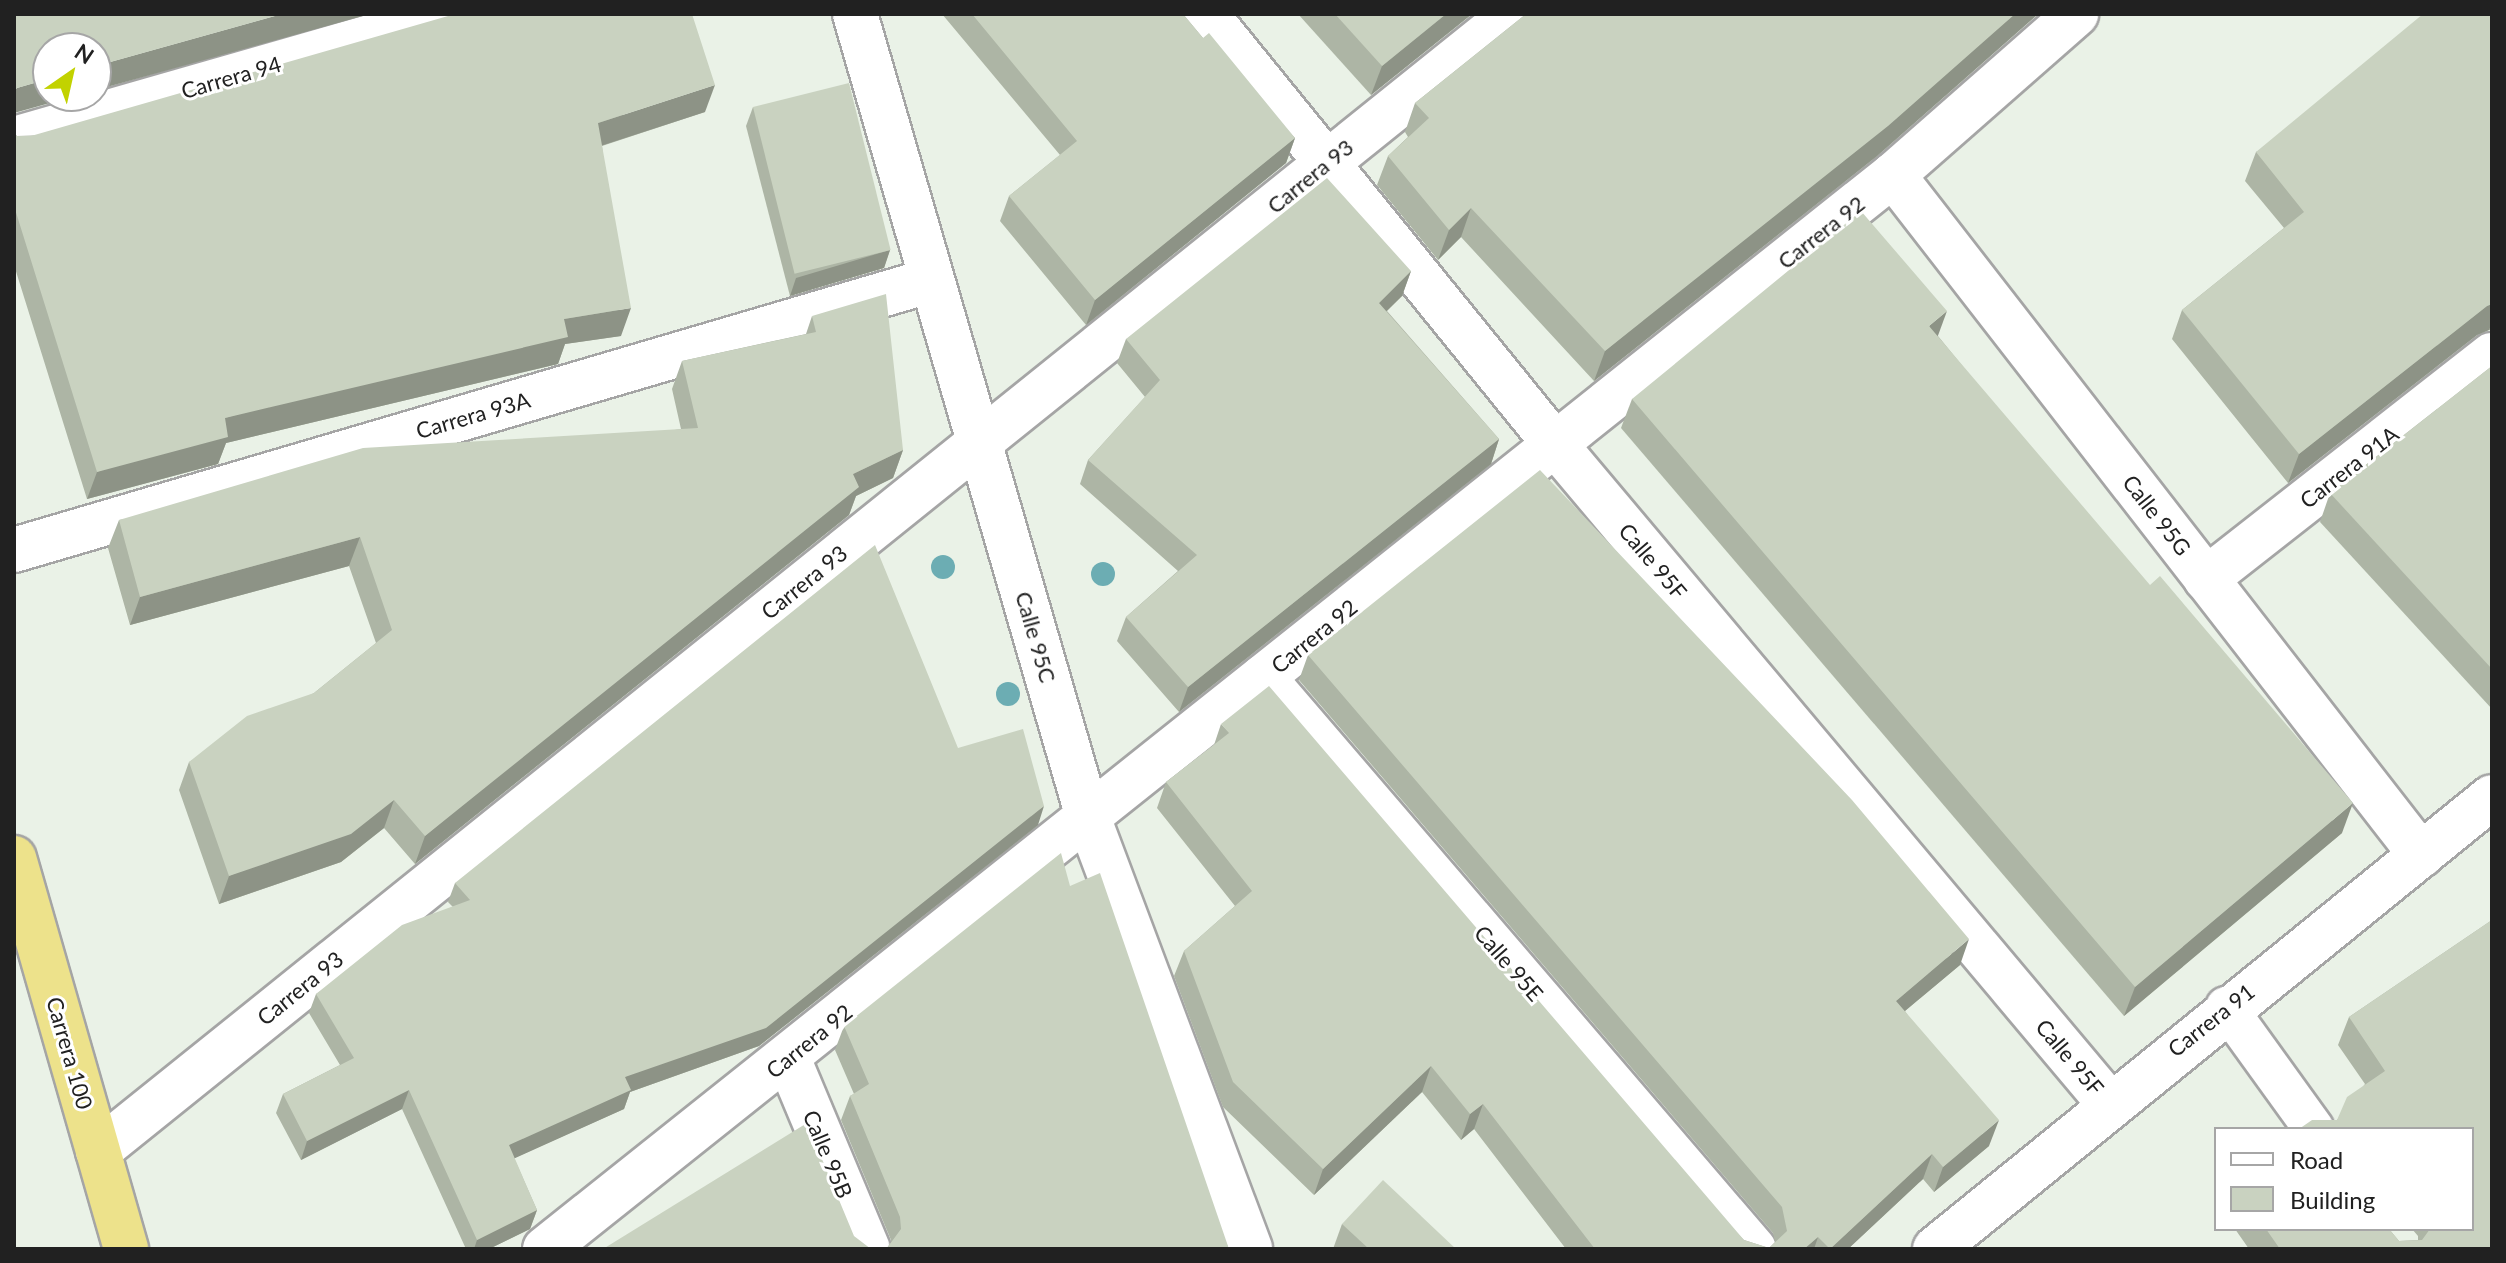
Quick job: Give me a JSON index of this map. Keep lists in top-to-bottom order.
{
  "streets": {
    "highway": ["Carrera 100"],
    "street": [
      "Carrera 94",
      "Carrera 93",
      "Carrera 92",
      "Carrera 93A",
      "Carrera 91A",
      "Calle 95G",
      "Calle 95F",
      "Calle 95C",
      "Calle 95E",
      "Carrera 91",
      "Calle 95B"
    ]
  },
  "crossings": [
    ["Carrera 93", "Calle 95F"],
    ["Carrera 93", "Calle 95C"],
    ["Carrera 93", "Carrera 100"],
    ["Carrera 92", "Calle 95G"],
    ["Carrera 92", "Calle 95F"],
    ["Carrera 92", "Calle 95C"],
    ["Carrera 92", "Calle 95E"],
    ["Carrera 92", "Calle 95B"],
    ["Carrera 93A", "Calle 95C"],
    ["Carrera 91A", "Calle 95G"],
    ["Calle 95G", "Carrera 91"],
    ["Calle 95F", "Carrera 91"]
  ],
  "legend": ["Road", "Building"],
  "north": "top right"
}
